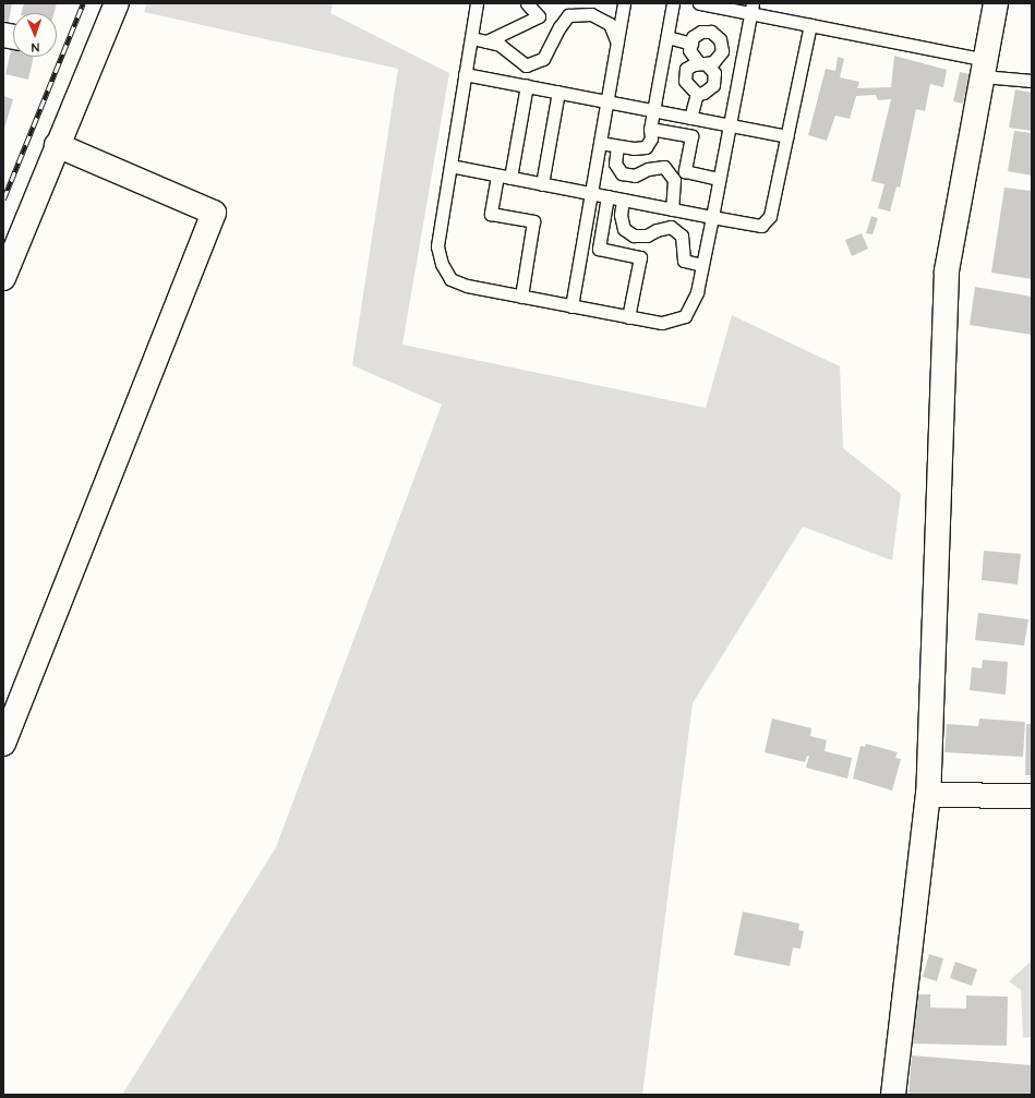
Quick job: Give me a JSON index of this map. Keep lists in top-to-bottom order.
{
  "north": "bottom"
}
